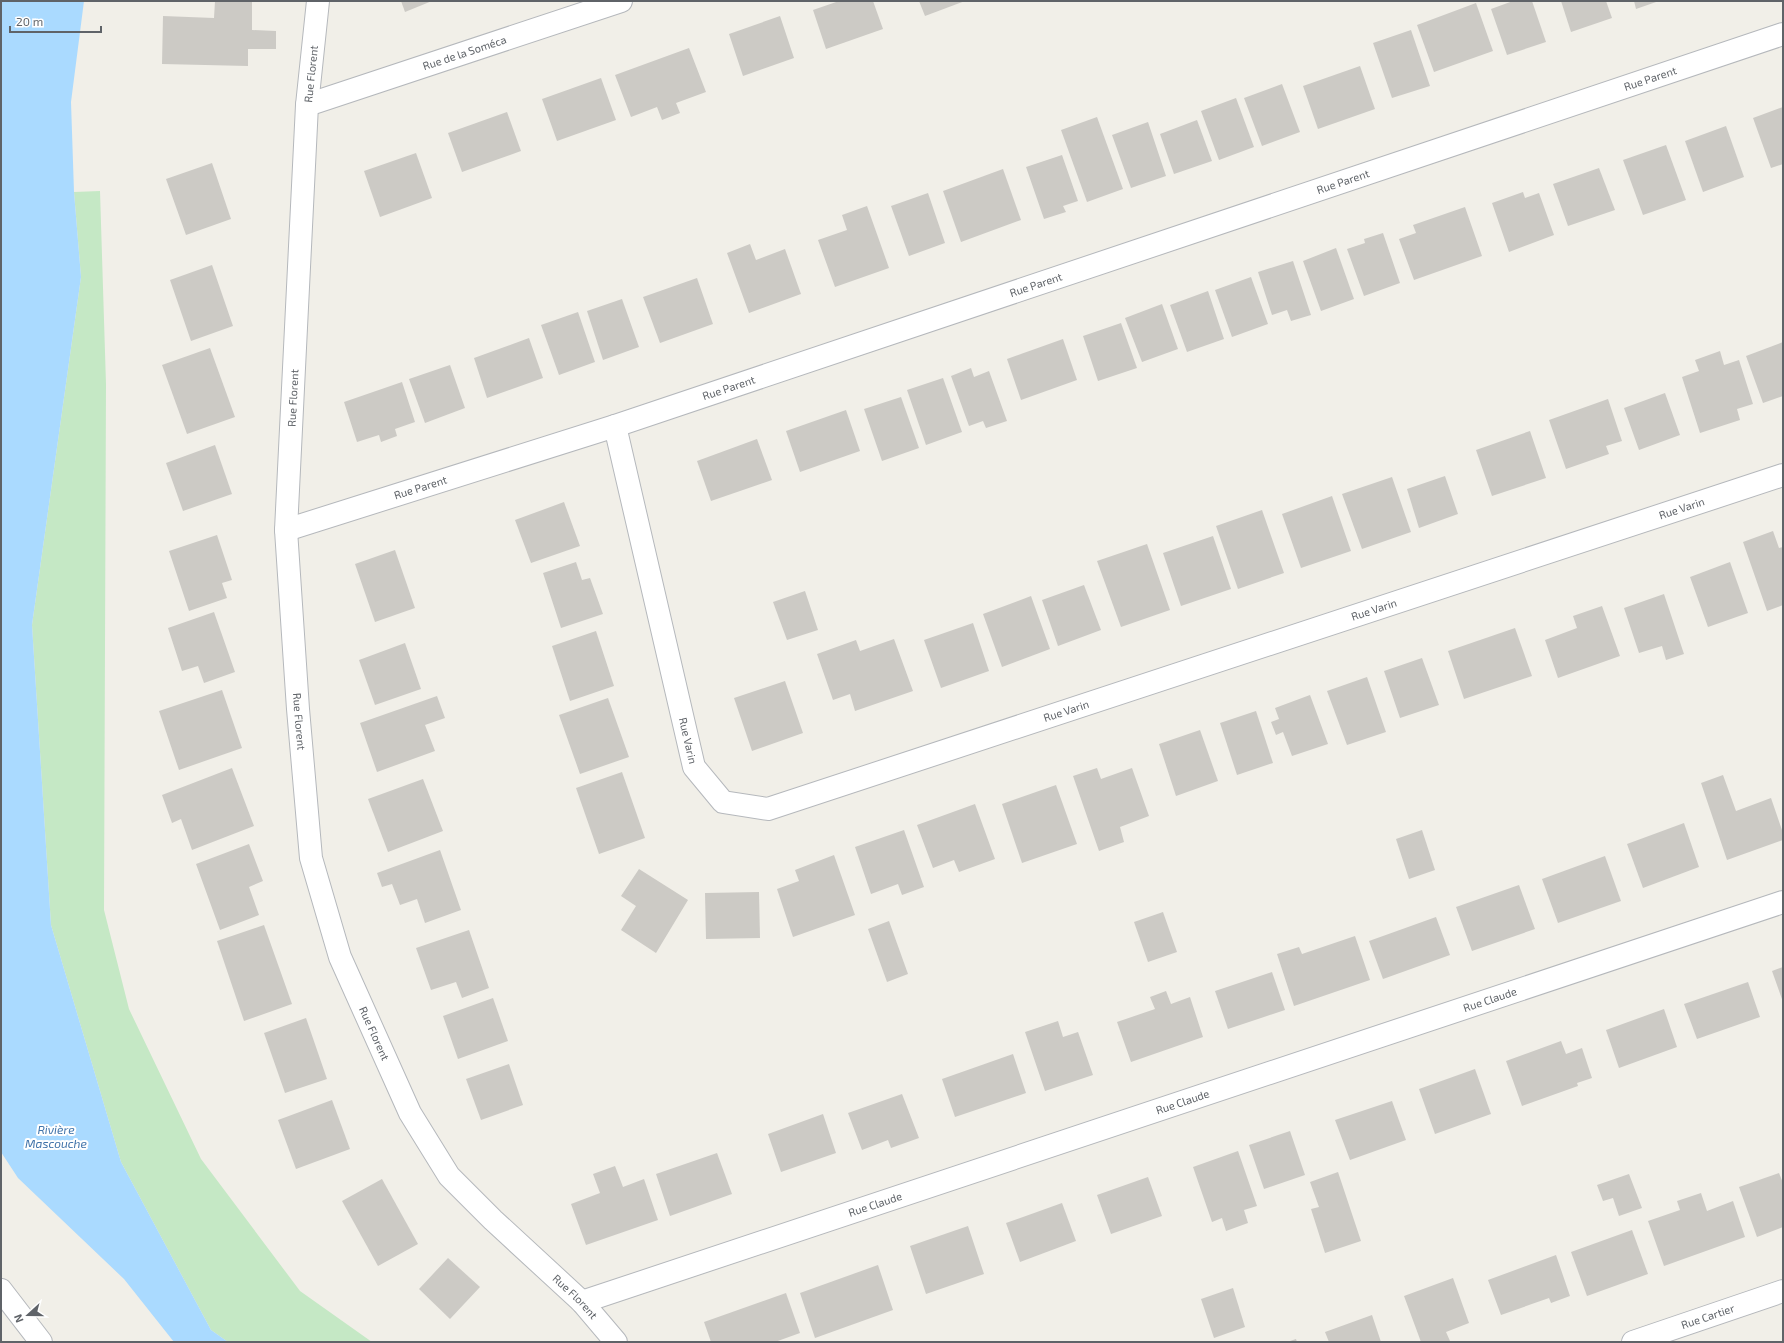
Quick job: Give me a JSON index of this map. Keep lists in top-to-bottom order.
{
  "streets": {
    "street": [
      "Rue de la Soméca",
      "Rue Florent",
      "Rue Parent",
      "Rue Varin",
      "Rue Claude",
      "Rue Cartier"
    ]
  },
  "crossings": [
    ["Rue de la Soméca", "Rue Florent"],
    ["Rue Florent", "Rue Parent"],
    ["Rue Florent", "Rue Claude"],
    ["Rue Parent", "Rue Varin"]
  ],
  "water": ["Rivière Mascouche"],
  "scale_bar": "20 m",
  "north": "left"
}
